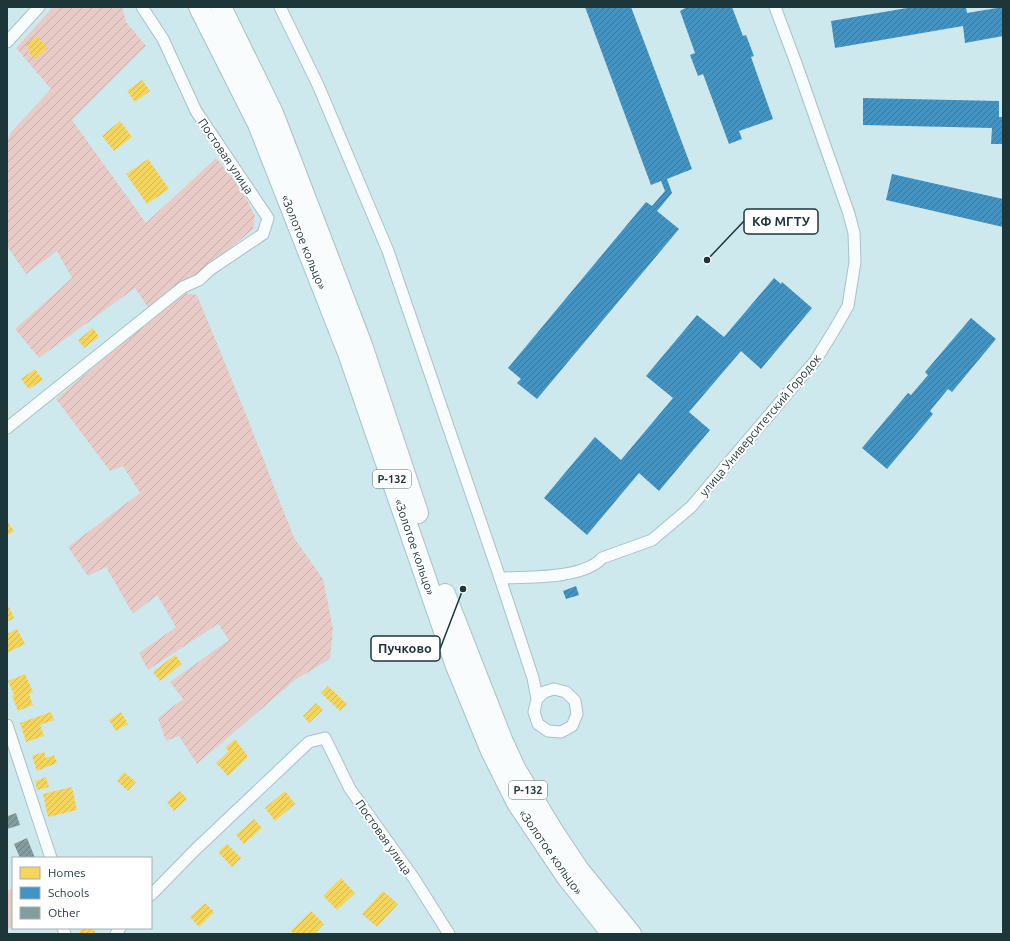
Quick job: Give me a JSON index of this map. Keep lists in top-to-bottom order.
{
  "streets": {
    "highway": ["«Золотое кольцо»", "Р-132"],
    "street": ["Постовая улица", "улица Университетский Городок"]
  },
  "places": ["КФ МГТУ", "Пучково"],
  "legend": ["Homes", "Schools", "Other"]
}
